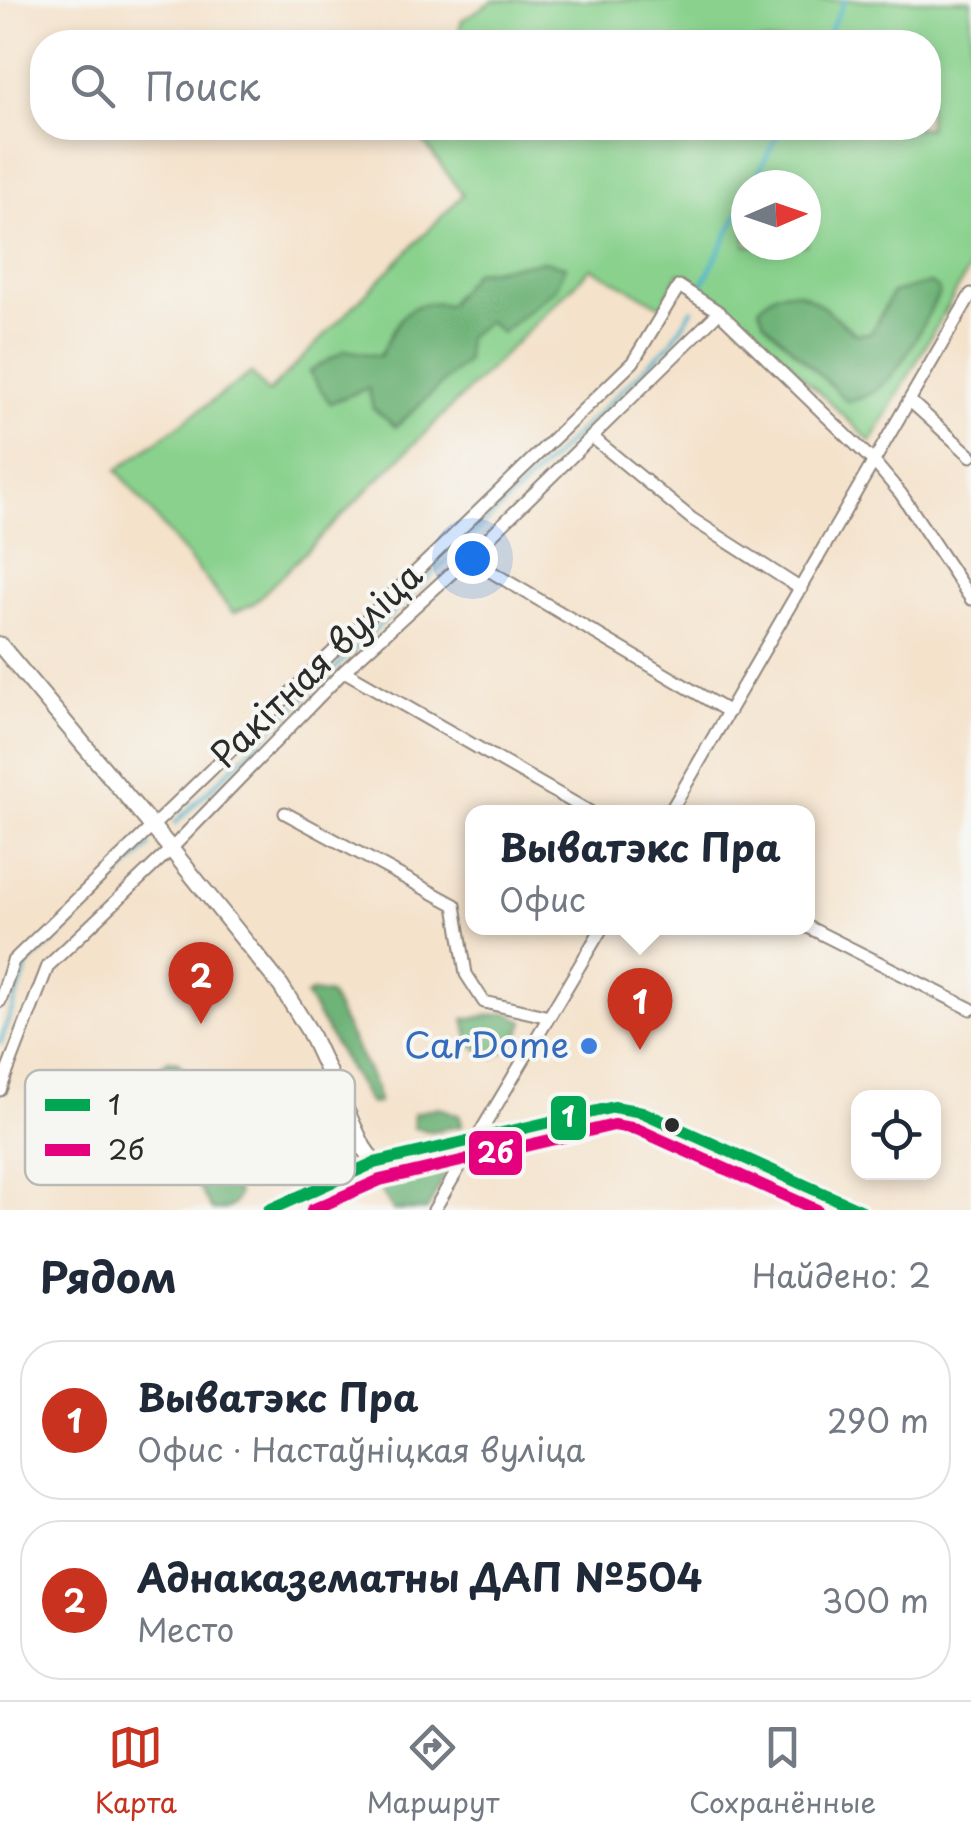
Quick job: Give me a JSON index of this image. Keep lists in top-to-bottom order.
{
  "streets": {
    "street": ["Ракітная вуліца"]
  },
  "places": ["CarDome"],
  "lines": ["transit line 1", "transit line 2б"],
  "legend": ["1", "2б"],
  "north": "right",
  "page": {
    "search": "Поиск",
    "popup": ["Выватэкс Пра", "Офис"],
    "pins": ["2", "1"],
    "heading": ["Рядом", "Найдено: 2"],
    "list": [
      {
        "mark": "1",
        "name": "Выватэкс Пра",
        "note": "Офис · Настаўніцкая вуліца",
        "value": "290 m"
      },
      {
        "mark": "2",
        "name": "Аднаказематны ДАП №504",
        "note": "Место",
        "value": "300 m"
      }
    ],
    "nav": ["Карта", "Маршрут", "Сохранённые"]
  }
}
